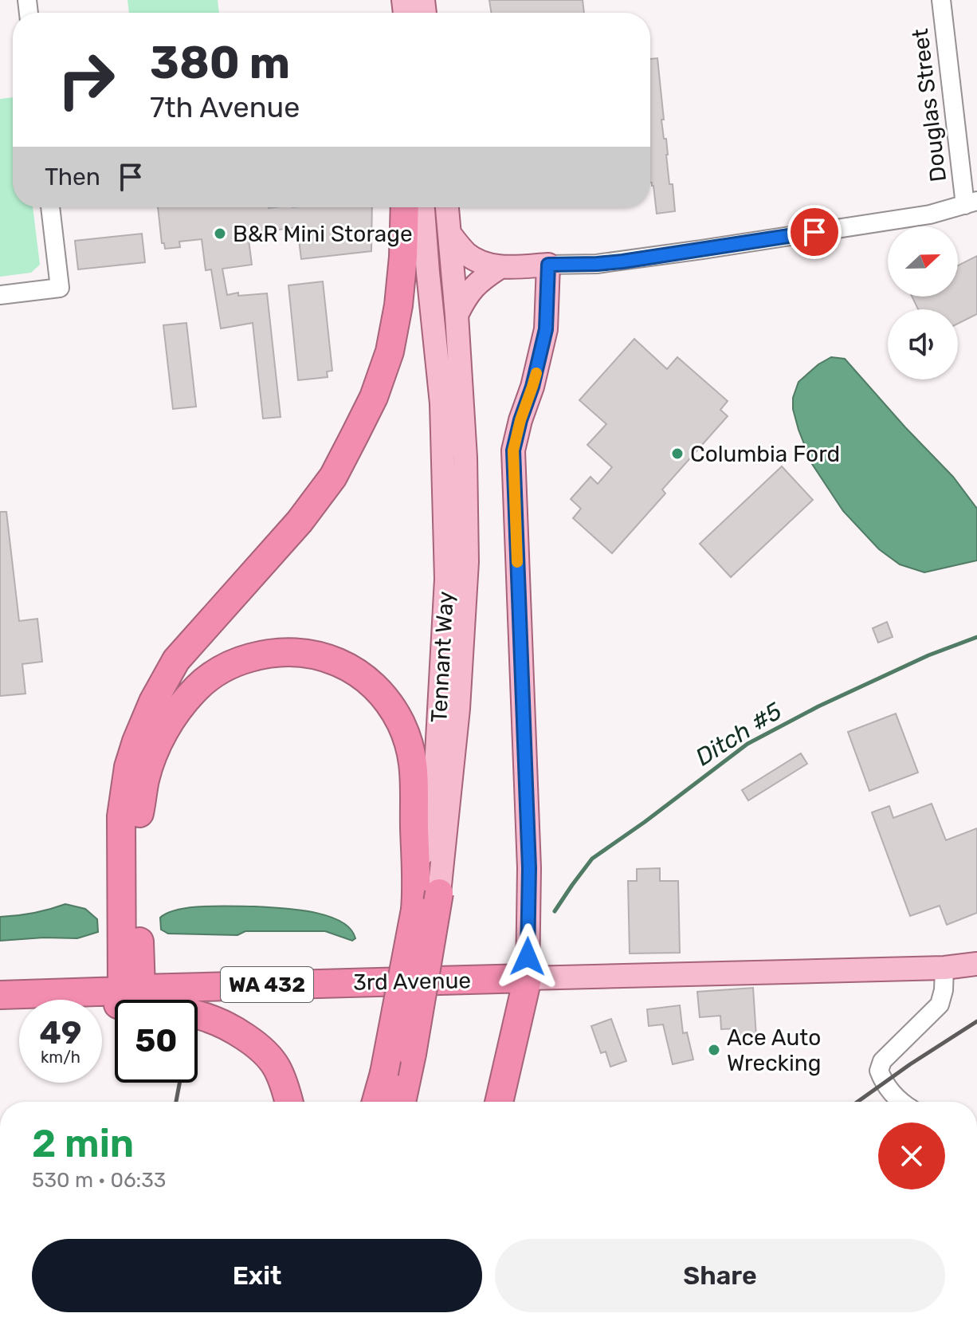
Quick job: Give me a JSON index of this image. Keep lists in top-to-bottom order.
{
  "streets": {
    "highway": ["Tennant Way", "3rd Avenue", "WA 432"],
    "street": ["Douglas Street"]
  },
  "water": ["Ditch #5"],
  "places": ["B&R Mini Storage", "Columbia Ford", "Ace Auto Wrecking"],
  "north": "right",
  "page": {
    "turn": ["380 m", "7th Avenue"],
    "then": "Then",
    "speed": "49 km/h",
    "limit": "50",
    "heading": ["2 min", "530 m · 06:33"],
    "buttons": ["Exit", "Share"]
  }
}
